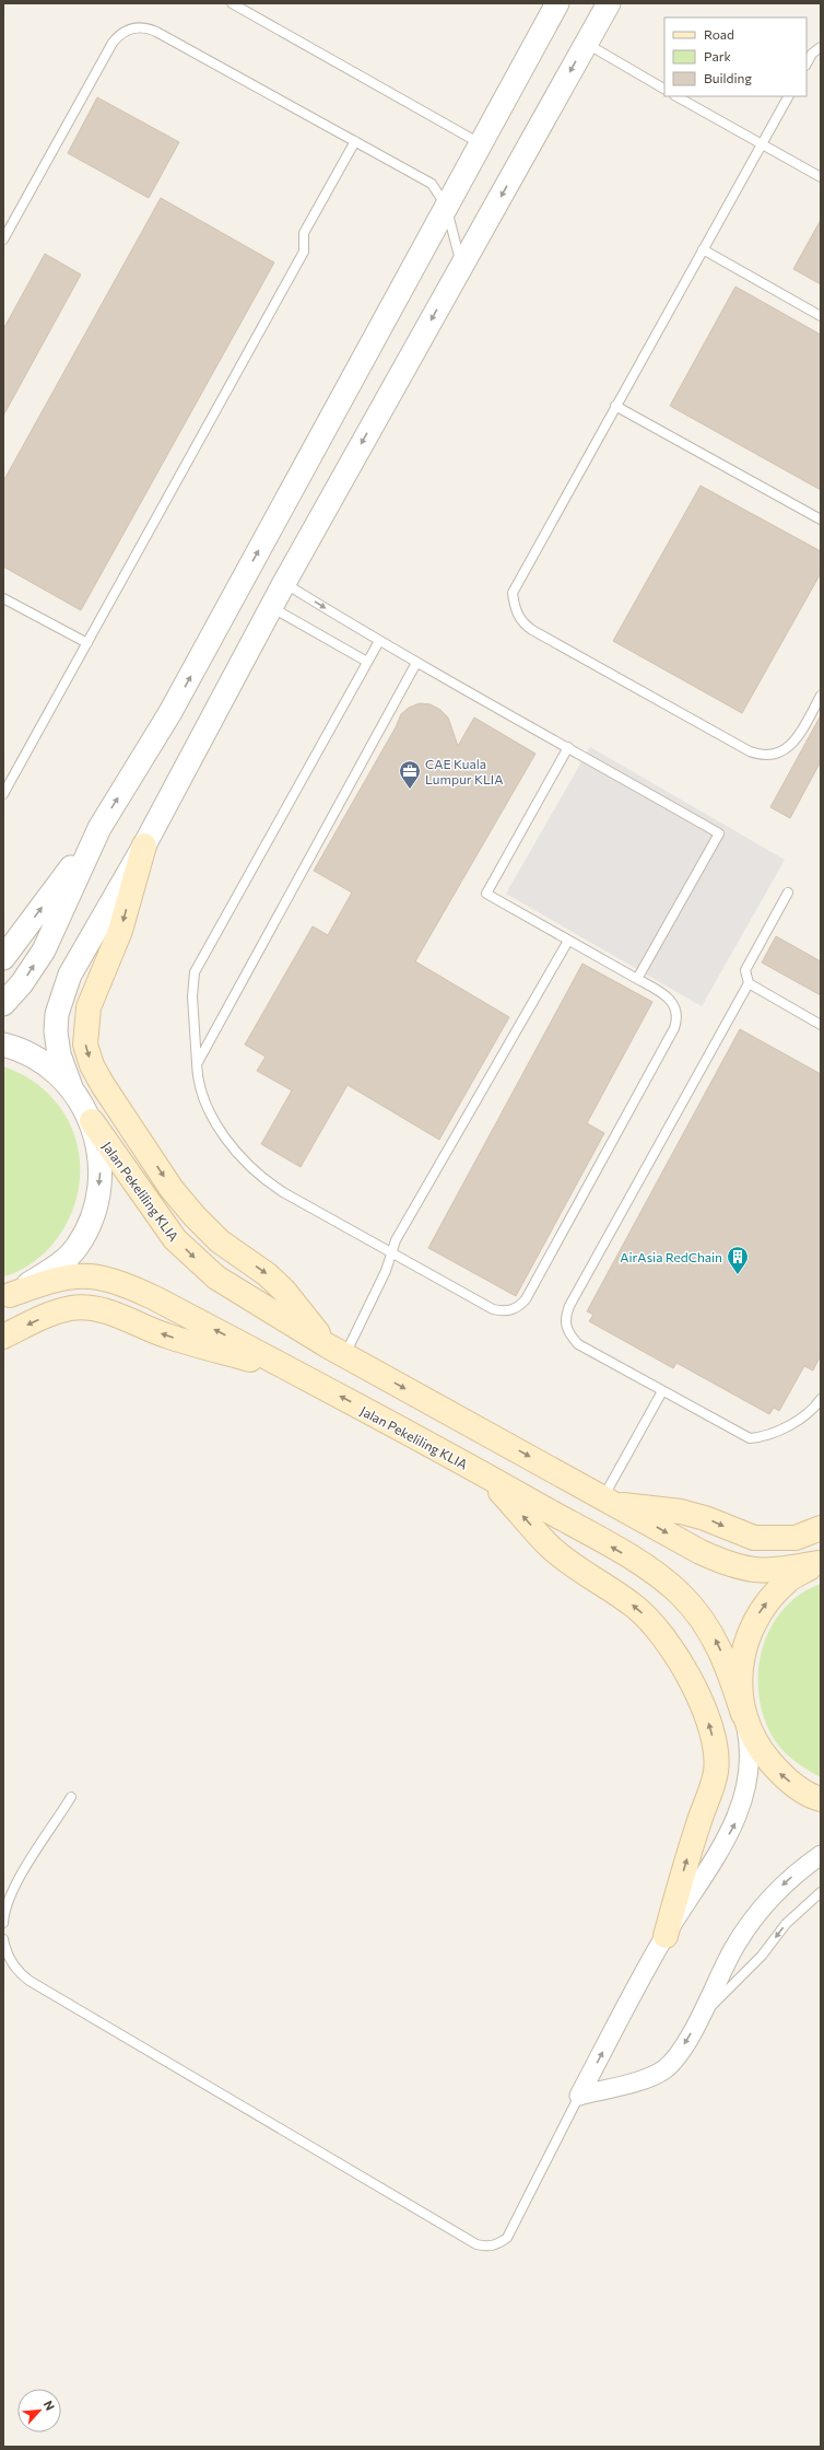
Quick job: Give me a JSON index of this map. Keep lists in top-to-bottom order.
{
  "streets": {
    "main road": ["Jalan Pekeliling KLIA"]
  },
  "places": {
    "office": ["CAE Kuala Lumpur KLIA"],
    "building": ["AirAsia RedChain"]
  },
  "legend": ["Road", "Park", "Building"],
  "north": "top right"
}
